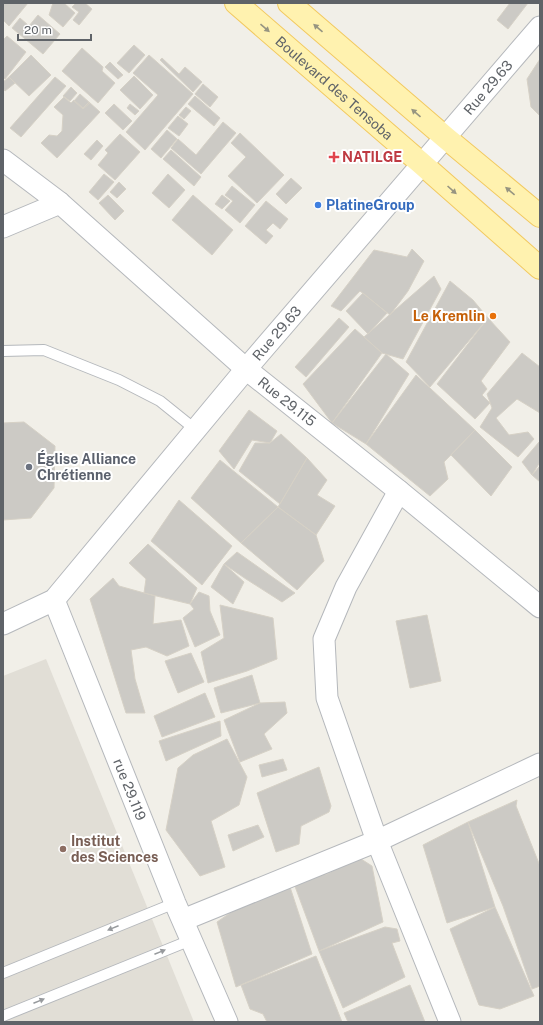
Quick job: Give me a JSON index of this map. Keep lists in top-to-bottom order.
{
  "streets": {
    "main road": ["Boulevard des Tensoba"],
    "street": ["Rue 29.63", "Rue 29.115", "rue 29.119"]
  },
  "crossings": [
    ["Boulevard des Tensoba", "Rue 29.63"],
    ["Rue 29.63", "Rue 29.115"],
    ["Rue 29.63", "rue 29.119"]
  ],
  "places": {
    "health": ["NATILGE"],
    "other": [
      "PlatineGroup",
      "Le Kremlin",
      "Église Alliance Chrétienne",
      "Institut des Sciences"
    ]
  },
  "scale_bar": "20 m"
}
